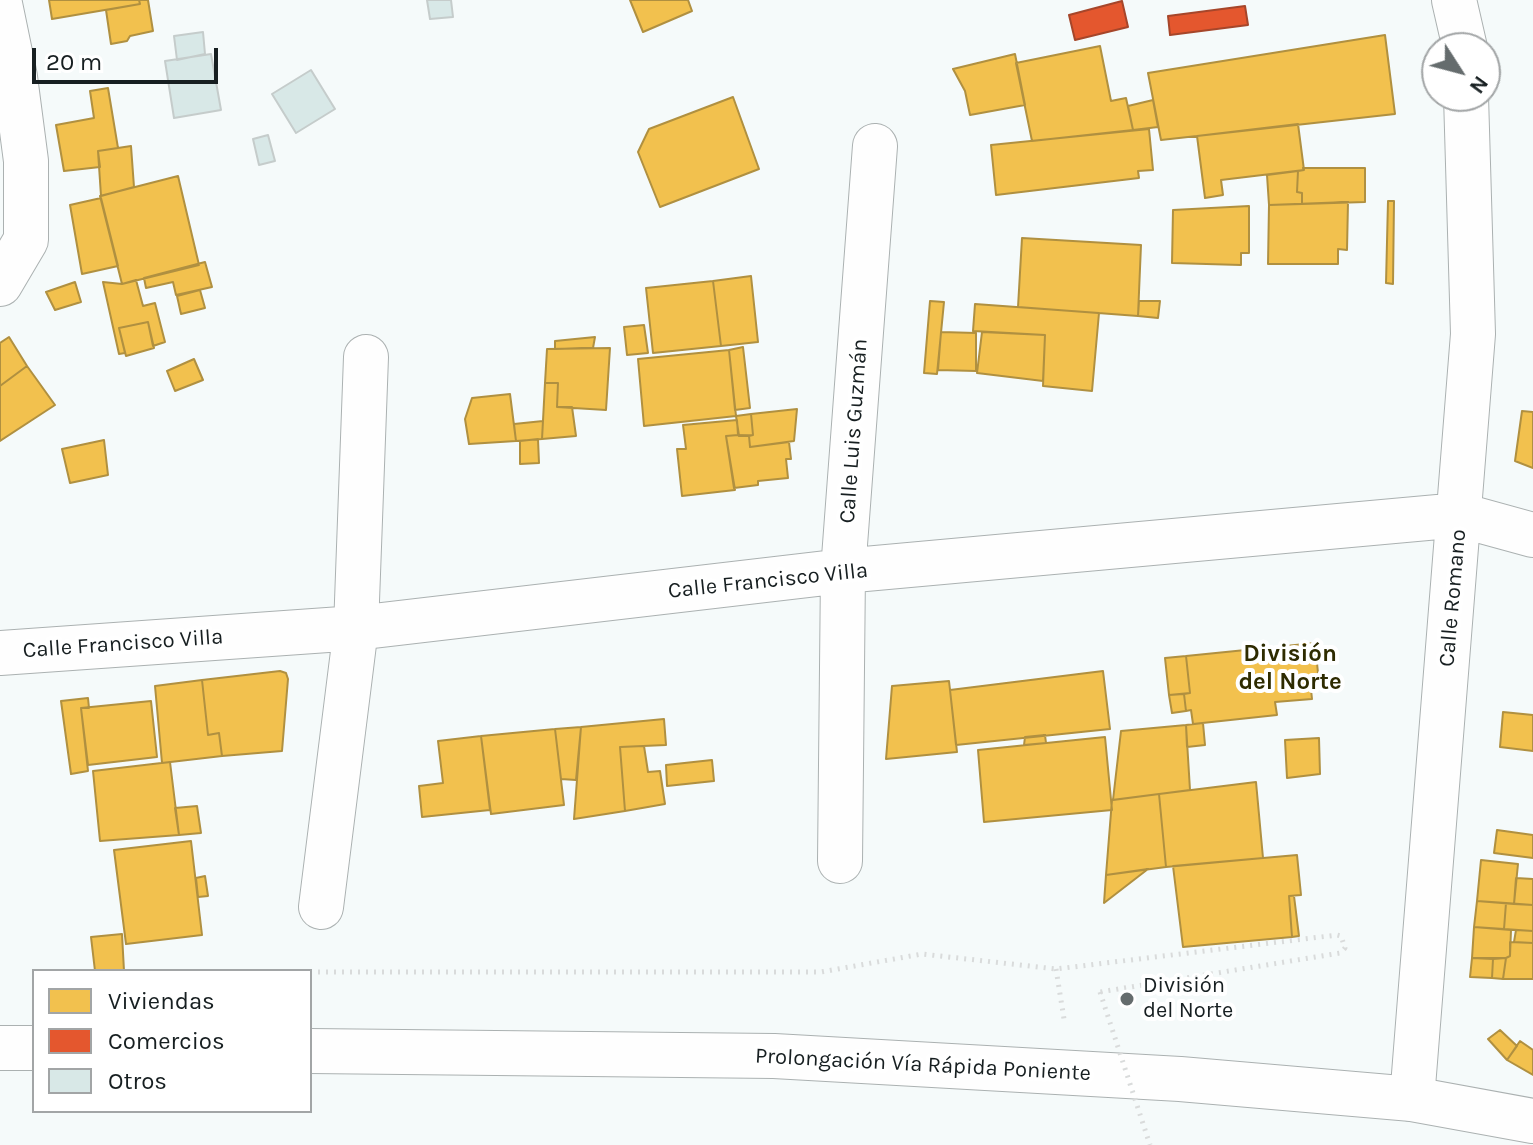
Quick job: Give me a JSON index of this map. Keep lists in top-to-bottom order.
{
  "streets": {
    "street": [
      "Calle Luis Guzmán",
      "Calle Francisco Villa",
      "Calle Romano",
      "Prolongación Vía Rápida Poniente"
    ]
  },
  "crossings": [
    ["Calle Luis Guzmán", "Calle Francisco Villa"],
    ["Calle Francisco Villa", "Calle Romano"],
    ["Calle Romano", "Prolongación Vía Rápida Poniente"]
  ],
  "districts": ["División del Norte"],
  "places": ["División del Norte"],
  "legend": ["Viviendas", "Comercios", "Otros"],
  "scale_bar": "20 m",
  "north": "bottom right"
}
